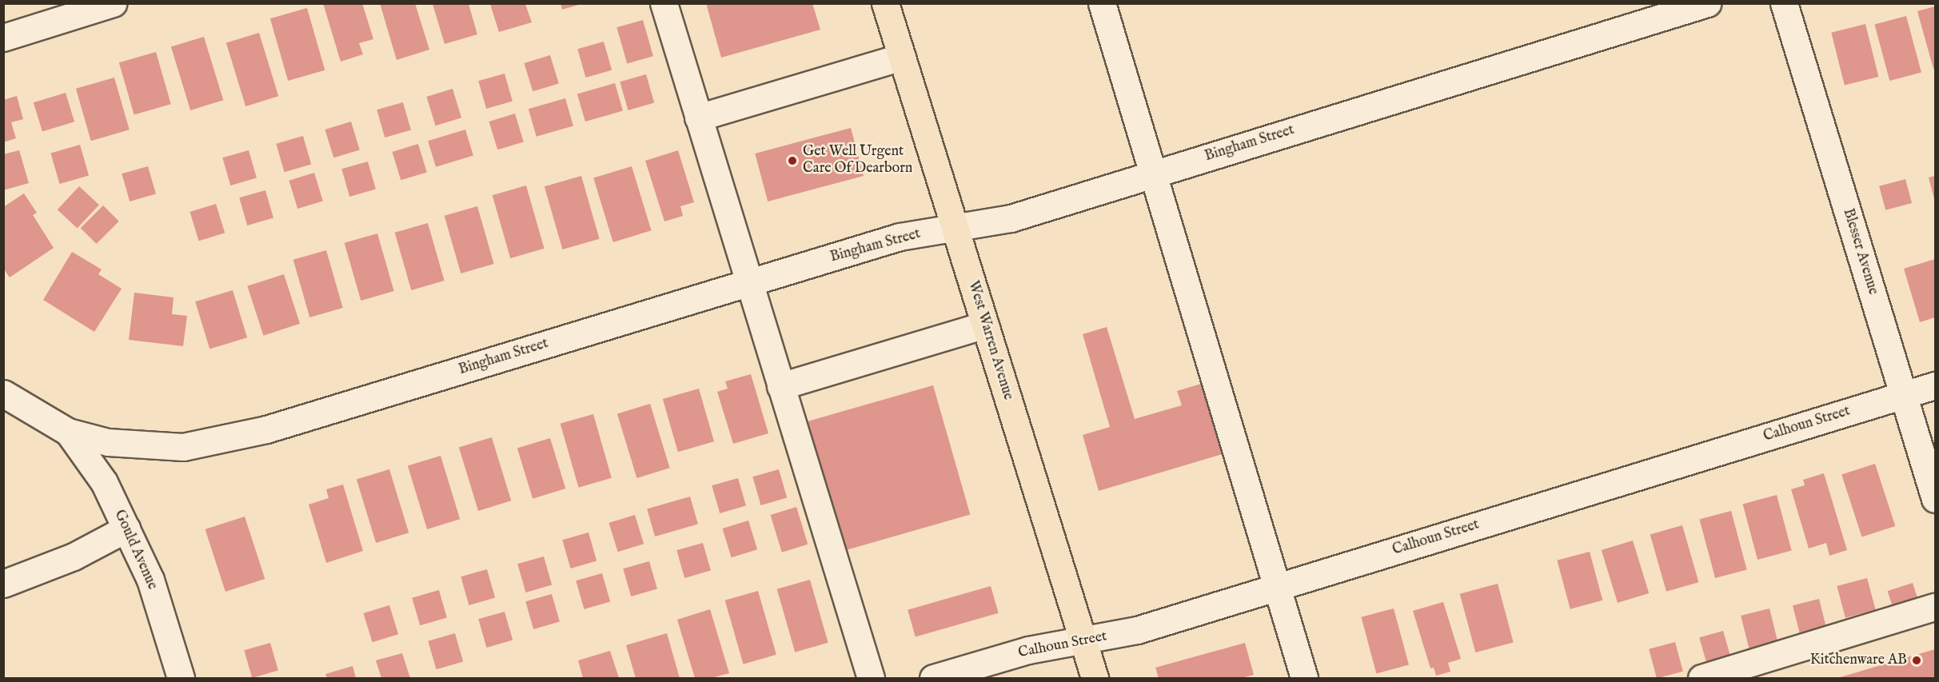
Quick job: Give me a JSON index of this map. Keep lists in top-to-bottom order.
{
  "streets": {
    "main road": ["West Warren Avenue"],
    "street": [
      "Bingham Street",
      "Blesser Avenue",
      "Calhoun Street",
      "Gould Avenue"
    ]
  },
  "crossings": [
    ["Bingham Street", "West Warren Avenue"],
    ["Bingham Street", "Gould Avenue"],
    ["Blesser Avenue", "Calhoun Street"],
    ["West Warren Avenue", "Calhoun Street"]
  ],
  "places": ["Get Well Urgent Care Of Dearborn", "Kitchenware AB"]
}
